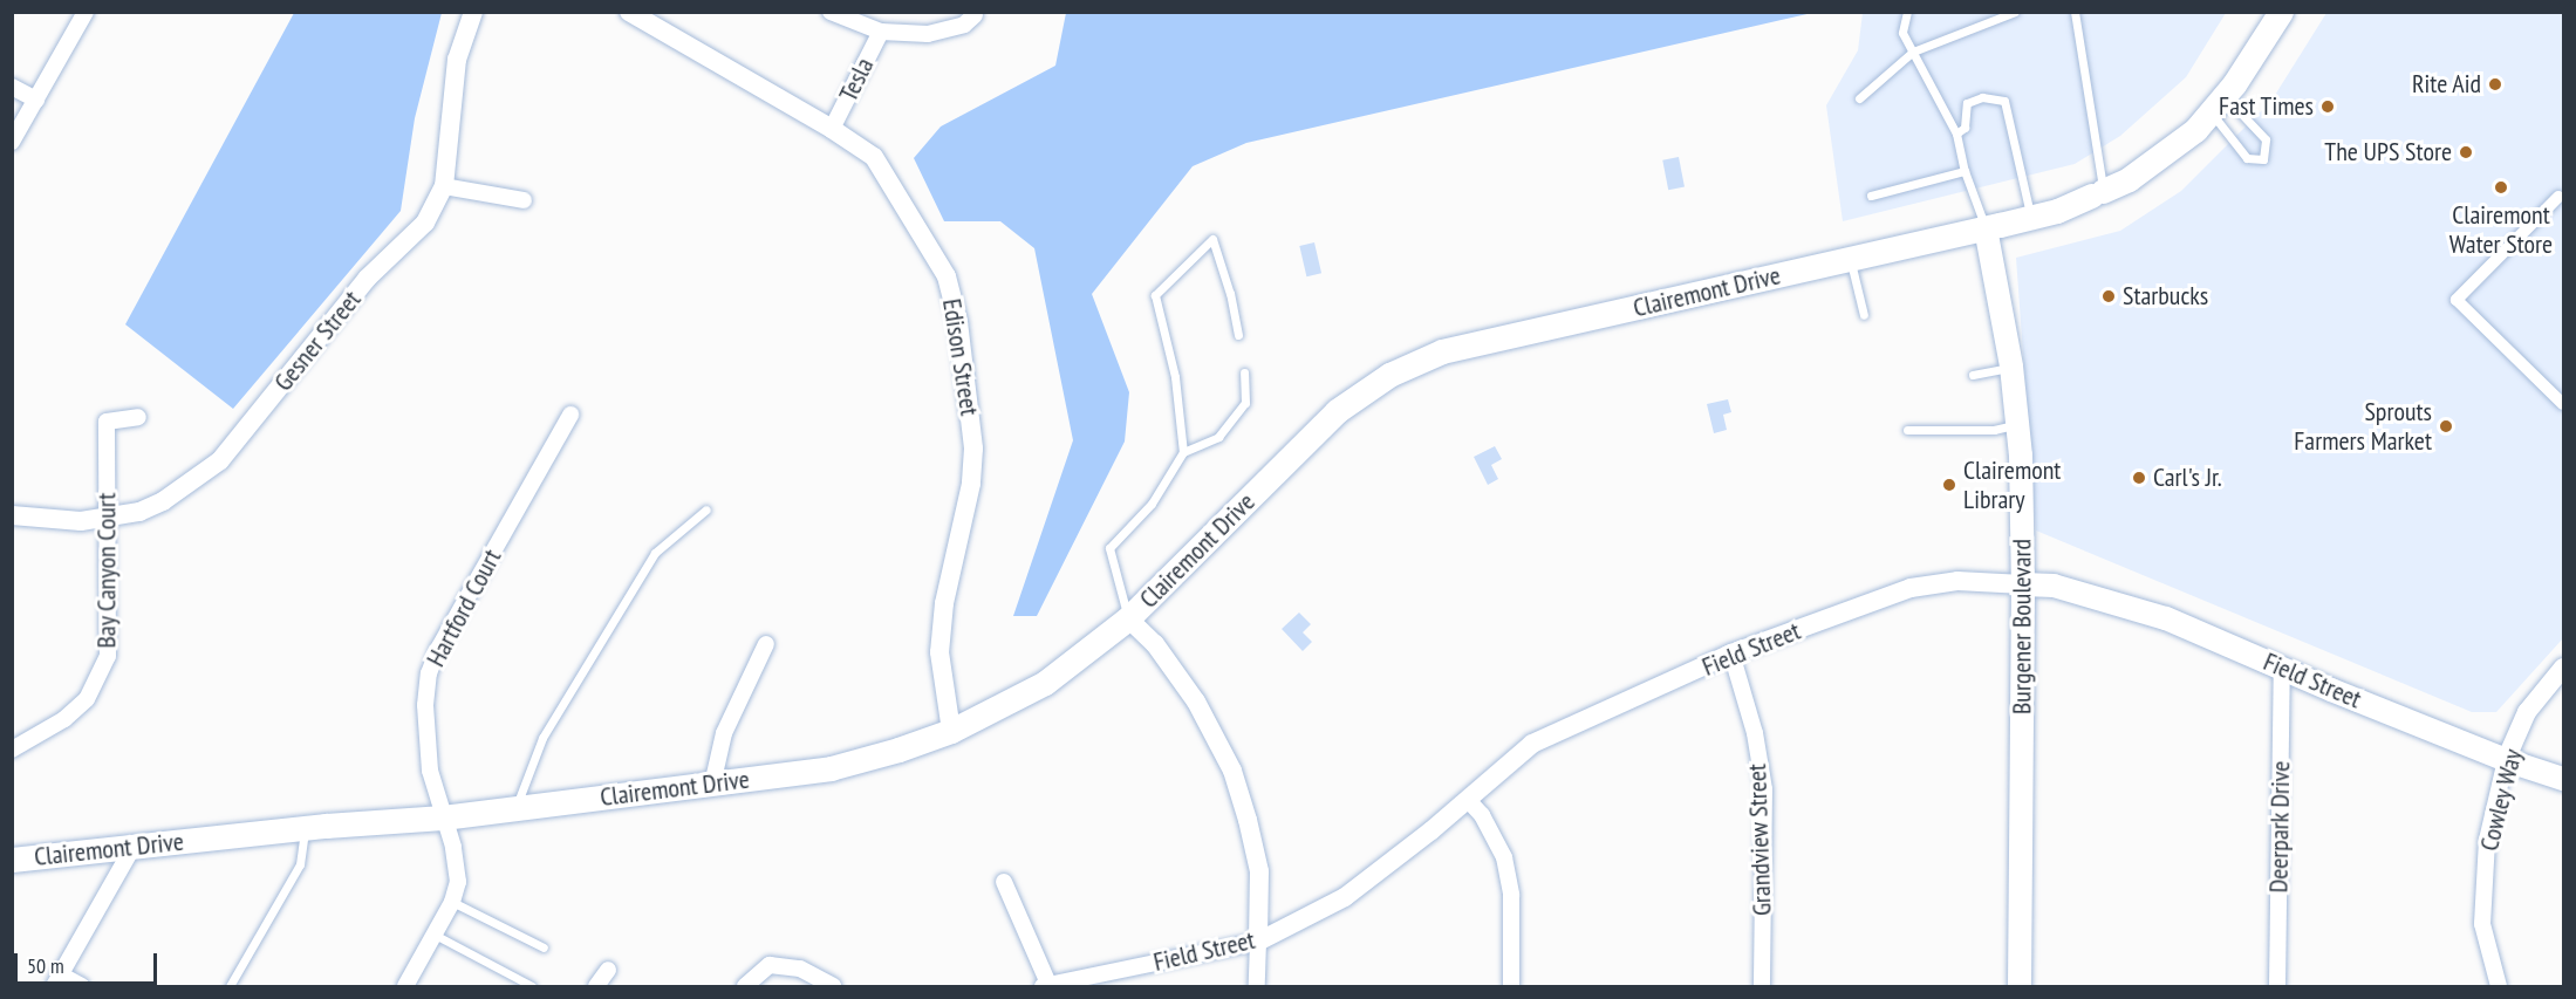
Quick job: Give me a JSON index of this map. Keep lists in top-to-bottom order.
{
  "streets": {
    "main road": ["Clairemont Drive", "Burgener Boulevard", "Field Street"],
    "street": [
      "Tesla",
      "Gesner Street",
      "Edison Street",
      "Bay Canyon Court",
      "Hartford Court",
      "Cowley Way",
      "Deerpark Drive",
      "Grandview Street"
    ]
  },
  "crossings": [
    ["Tesla", "Edison Street"],
    ["Clairemont Drive", "Edison Street"],
    ["Clairemont Drive", "Hartford Court"],
    ["Clairemont Drive", "Burgener Boulevard"],
    ["Gesner Street", "Bay Canyon Court"],
    ["Burgener Boulevard", "Field Street"],
    ["Field Street", "Cowley Way"],
    ["Field Street", "Deerpark Drive"],
    ["Field Street", "Grandview Street"]
  ],
  "places": [
    "Rite Aid",
    "Fast Times",
    "The UPS Store",
    "Clairemont Water Store",
    "Starbucks",
    "Sprouts Farmers Market",
    "Carl's Jr.",
    "Clairemont Library"
  ],
  "scale_bar": "50 m"
}
